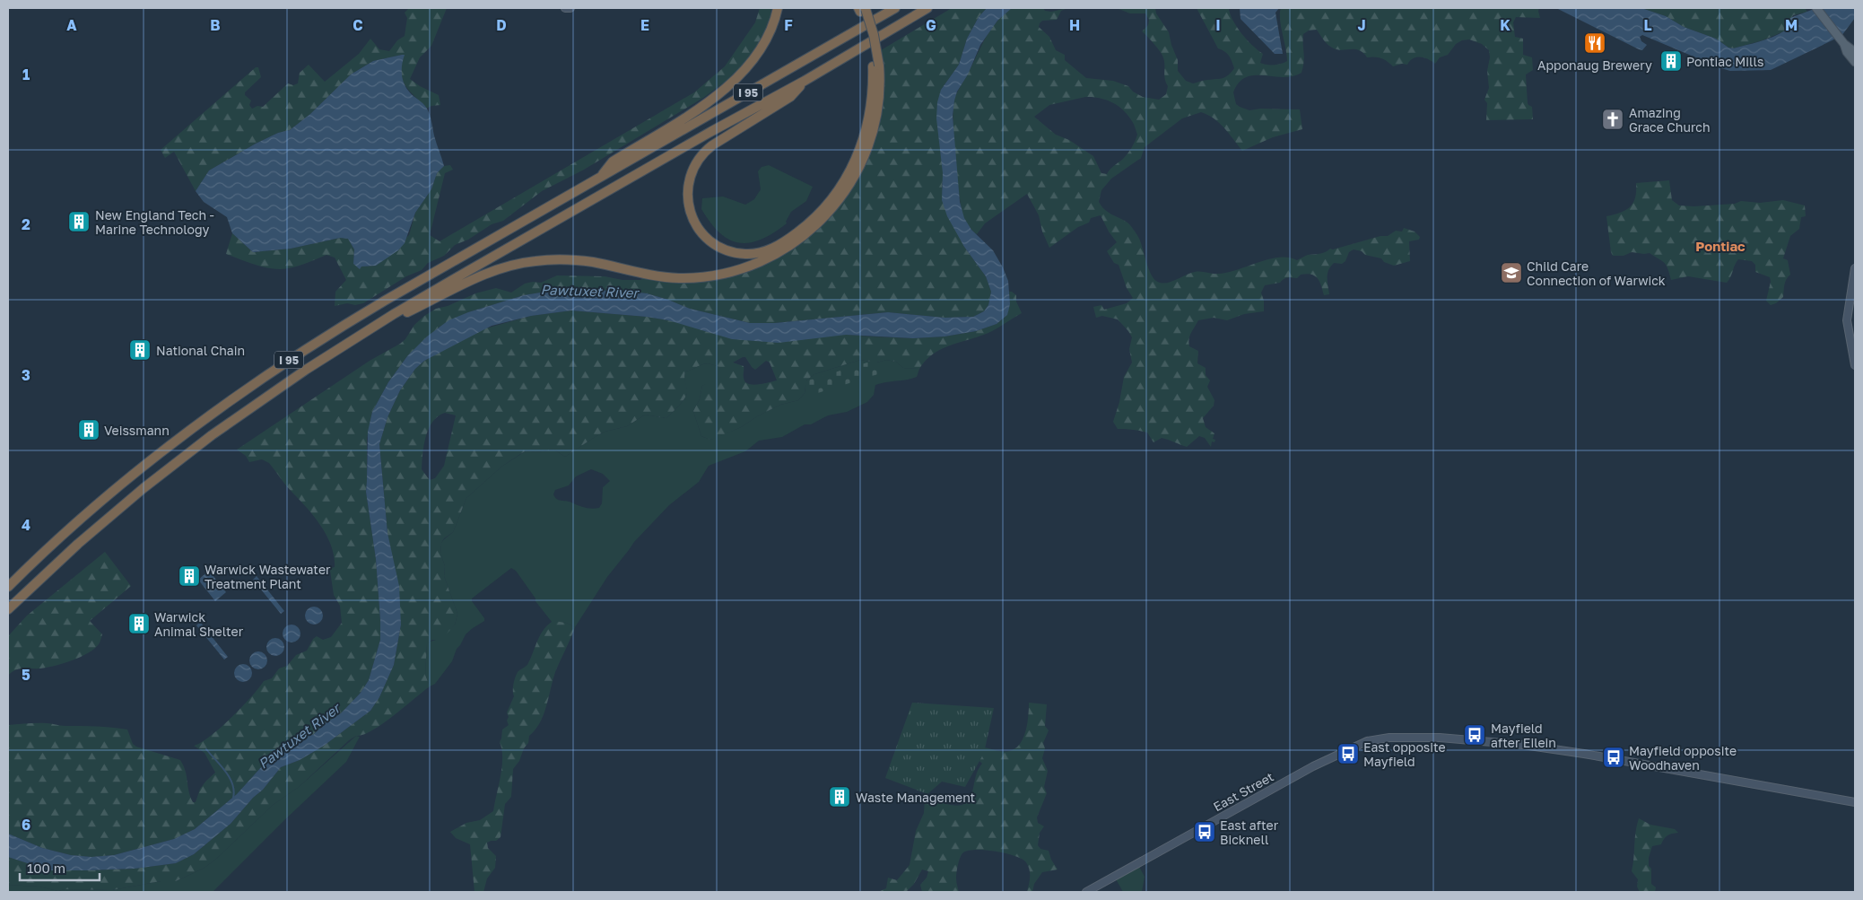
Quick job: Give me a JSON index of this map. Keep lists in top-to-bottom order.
{
  "streets": {
    "highway": ["I 95"],
    "main road": ["East Street"]
  },
  "districts": ["Pontiac"],
  "water": ["Pawtuxet River"],
  "places": {
    "restaurant": ["Apponaug Brewery"],
    "building": [
      "Pontiac Mills",
      "New England Tech - Marine Technology",
      "National Chain",
      "Veissmann",
      "Warwick Wastewater Treatment Plant",
      "Warwick Animal Shelter",
      "Waste Management"
    ],
    "church": ["Amazing Grace Church"],
    "school or university": ["Child Care Connection of Warwick"],
    "bus stop": [
      "Mayfield after Eilein",
      "East opposite Mayfield",
      "Mayfield opposite Woodhaven",
      "East after Bicknell"
    ]
  },
  "scale_bar": "100 m",
  "grid": {
    "columns": [
      "A",
      "B",
      "C",
      "D",
      "E",
      "F",
      "G",
      "H",
      "I",
      "J",
      "K",
      "L",
      "M"
    ],
    "rows": [
      "1",
      "2",
      "3",
      "4",
      "5",
      "6"
    ]
  }
}
